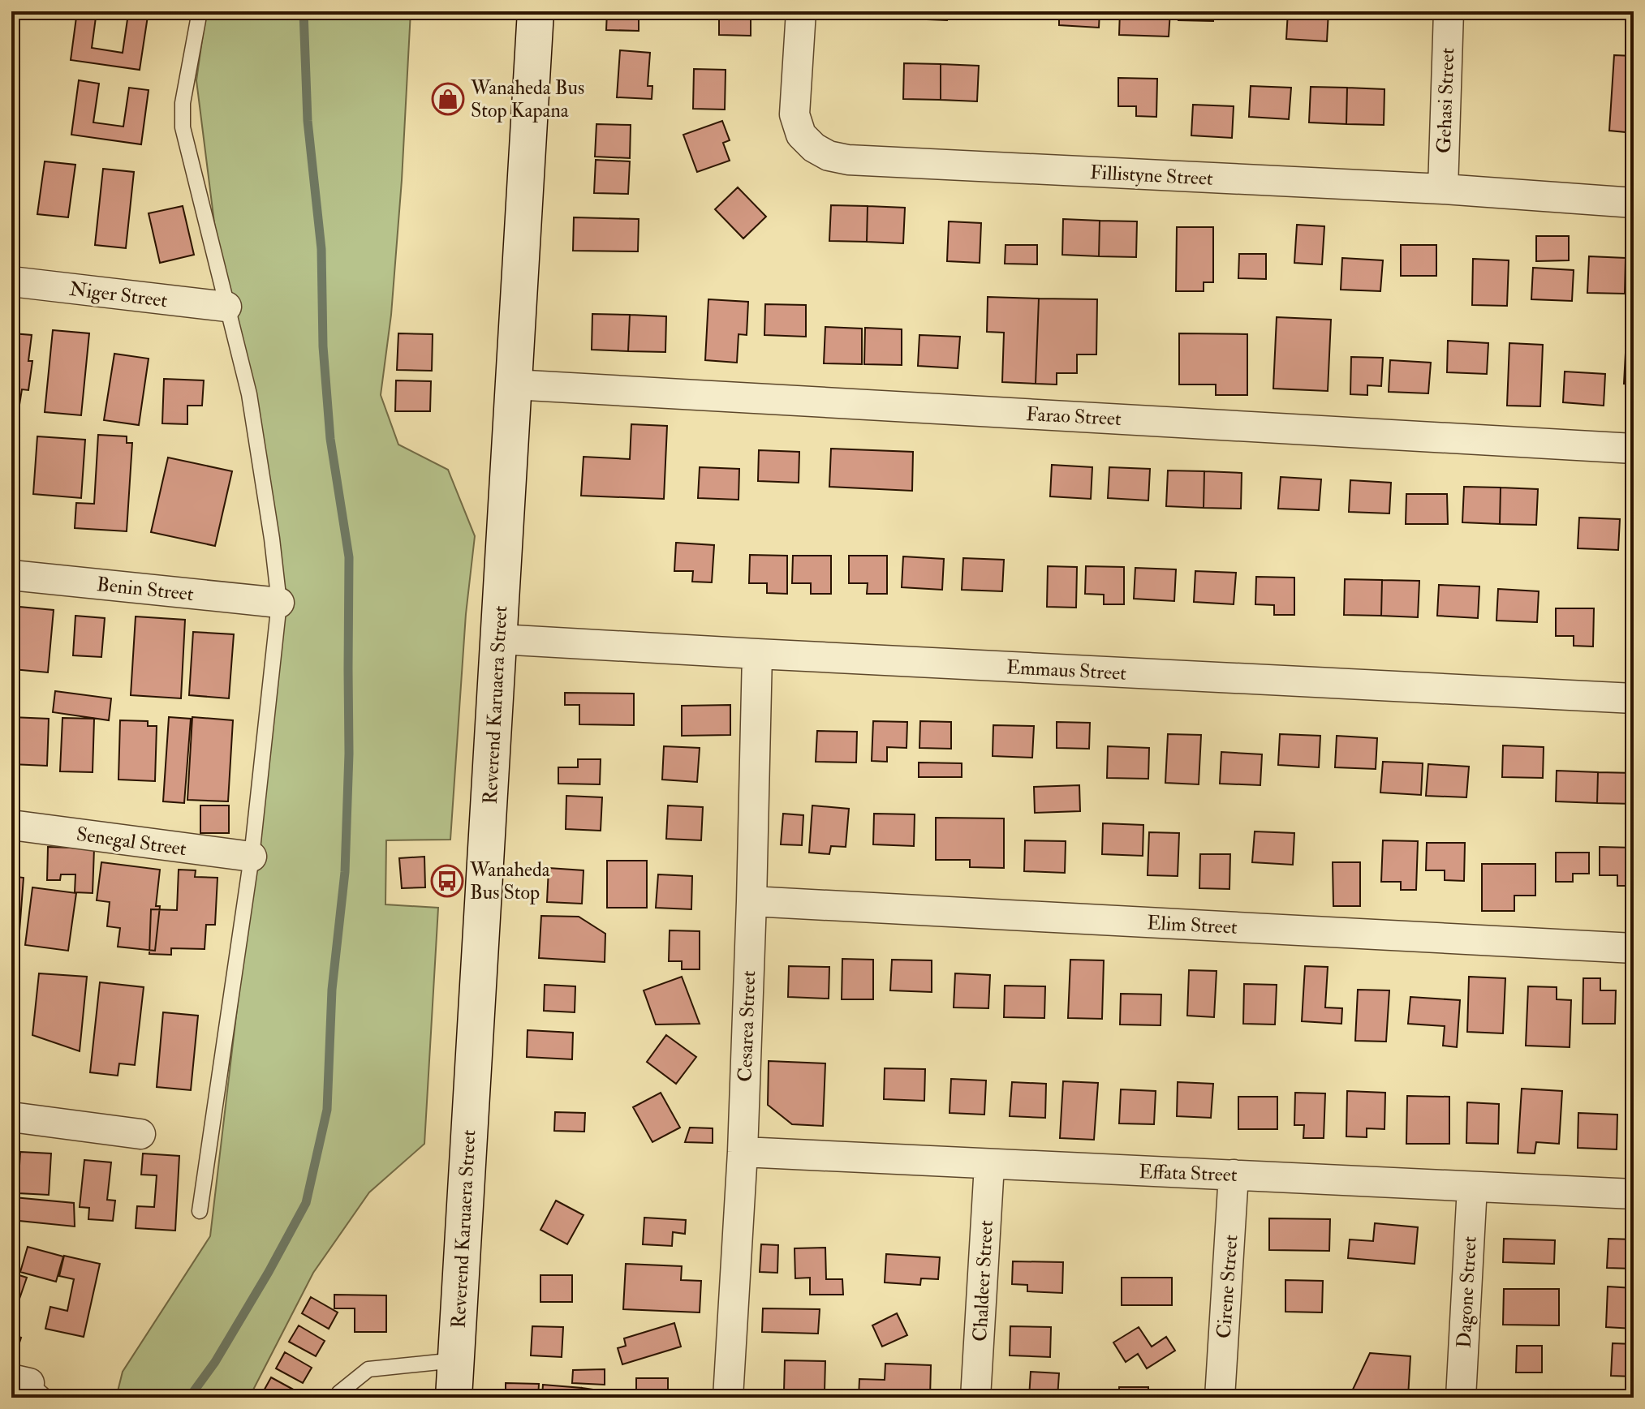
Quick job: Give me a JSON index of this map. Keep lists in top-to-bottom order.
{
  "streets": {
    "street": [
      "Gehasi Street",
      "Fillistyne Street",
      "Niger Street",
      "Farao Street",
      "Benin Street",
      "Emmaus Street",
      "Reverend Karuaera Street",
      "Senegal Street",
      "Elim Street",
      "Cesarea Street",
      "Effata Street",
      "Chaldeer Street",
      "Cirene Street",
      "Dagone Street"
    ]
  },
  "crossings": [
    ["Gehasi Street", "Fillistyne Street"],
    ["Farao Street", "Reverend Karuaera Street"],
    ["Emmaus Street", "Reverend Karuaera Street"],
    ["Emmaus Street", "Cesarea Street"],
    ["Elim Street", "Cesarea Street"],
    ["Cesarea Street", "Effata Street"],
    ["Effata Street", "Chaldeer Street"],
    ["Effata Street", "Cirene Street"],
    ["Effata Street", "Dagone Street"]
  ],
  "places": {
    "shop": ["Wanaheda Bus Stop Kapana"],
    "bus stop": ["Wanaheda Bus Stop"]
  }
}
